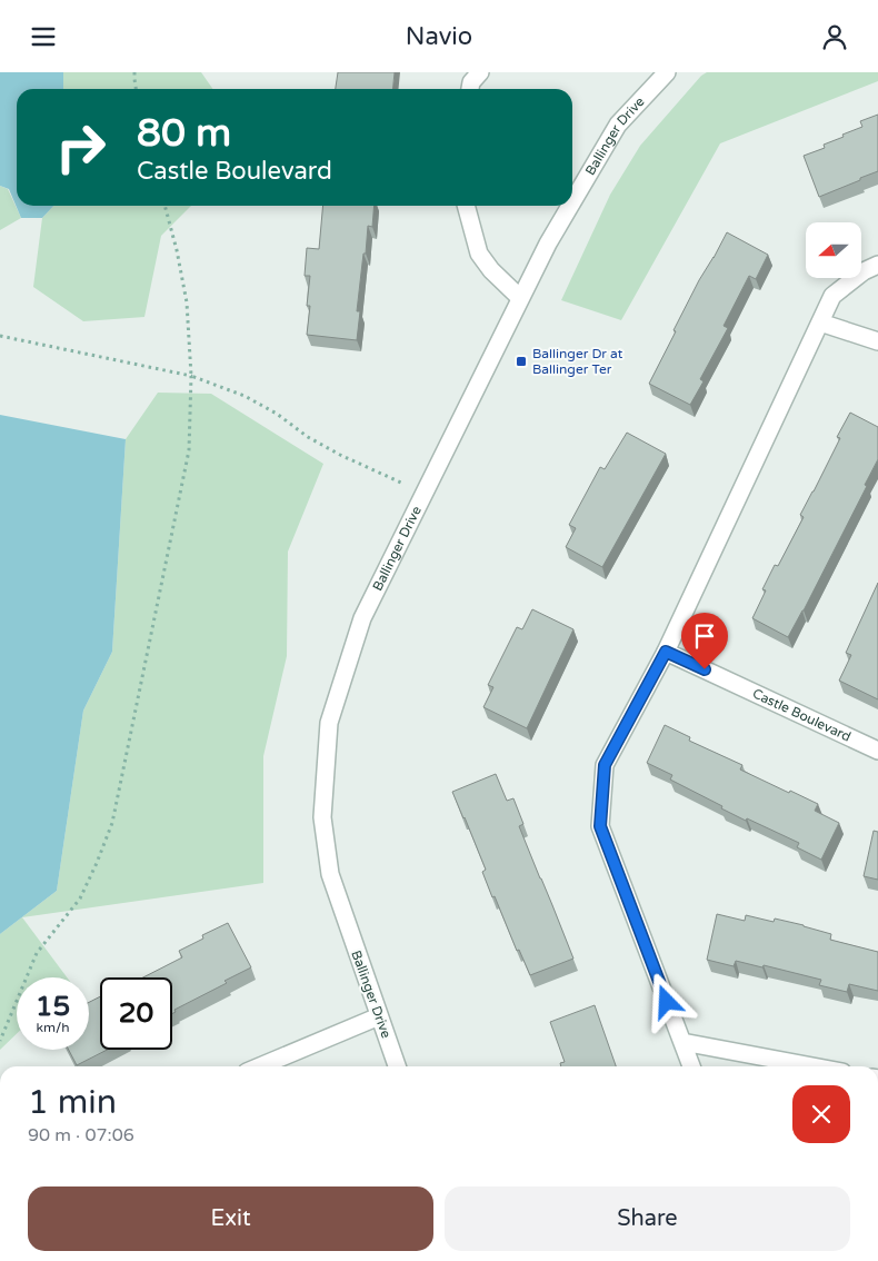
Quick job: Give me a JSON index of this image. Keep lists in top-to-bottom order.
{
  "streets": {
    "street": ["Ballinger Drive", "Castle Boulevard"]
  },
  "places": {
    "transit": ["Ballinger Dr at Ballinger Ter"]
  },
  "north": "left",
  "page": {
    "header": "Navio",
    "turn": ["80 m", "Castle Boulevard"],
    "speed": "15 km/h",
    "limit": "20",
    "heading": ["1 min", "90 m · 07:06"],
    "buttons": ["Exit", "Share"]
  }
}
